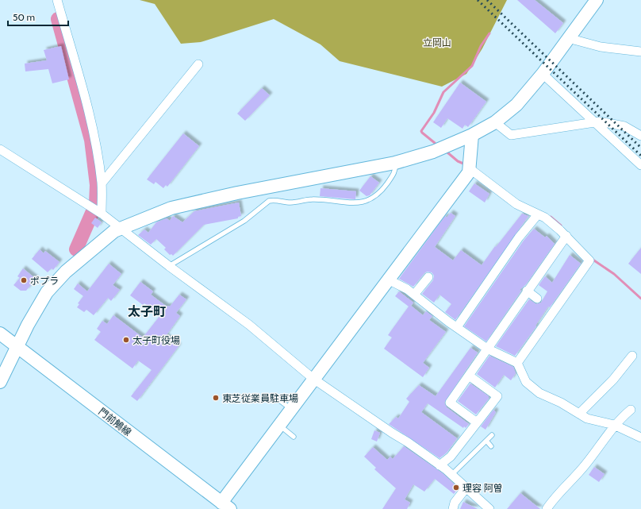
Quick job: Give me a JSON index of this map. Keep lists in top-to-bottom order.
{
  "streets": {
    "street": ["門前鵤線"]
  },
  "districts": ["太子町"],
  "parks": ["立岡山"],
  "places": [
    "ポプラ",
    "太子町役場",
    "東芝従業員駐車場",
    "理容 阿曽"
  ],
  "scale_bar": "50 m"
}
